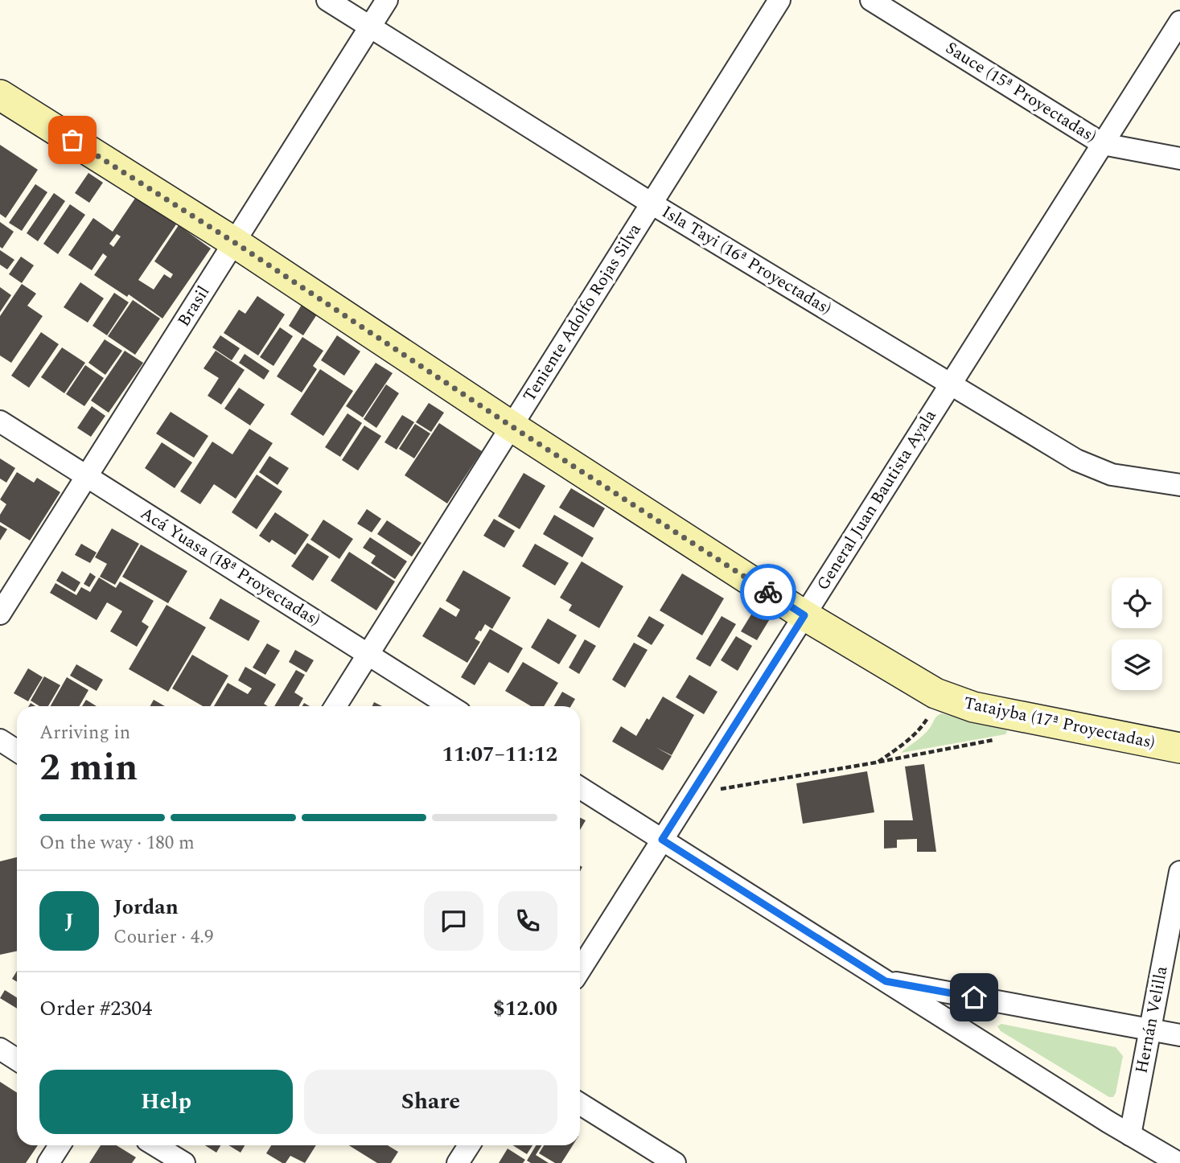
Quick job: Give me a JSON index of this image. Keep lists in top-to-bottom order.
{
  "streets": {
    "street": [
      "Sauce (15ª Proyectadas)",
      "Isla Tayi (16ª Proyectadas)",
      "Brasil",
      "Teniente Adolfo Rojas Silva",
      "General Juan Bautista Ayala",
      "Acá Yuasa (18ª Proyectadas)",
      "Tatajyba (17ª Proyectadas)",
      "Hernán Velilla"
    ]
  },
  "crossings": [
    ["Sauce (15ª Proyectadas)", "General Juan Bautista Ayala"],
    ["Isla Tayi (16ª Proyectadas)", "Brasil"],
    ["Isla Tayi (16ª Proyectadas)", "Teniente Adolfo Rojas Silva"],
    ["Isla Tayi (16ª Proyectadas)", "General Juan Bautista Ayala"],
    ["Brasil", "Acá Yuasa (18ª Proyectadas)"],
    ["Brasil", "Tatajyba (17ª Proyectadas)"],
    ["Teniente Adolfo Rojas Silva", "Acá Yuasa (18ª Proyectadas)"],
    ["Teniente Adolfo Rojas Silva", "Tatajyba (17ª Proyectadas)"],
    ["General Juan Bautista Ayala", "Tatajyba (17ª Proyectadas)"]
  ],
  "page": {
    "heading": ["2 min", "Arriving in", "11:07–11:12"],
    "panel": [
      "Jordan",
      "Courier · 4.9",
      "Order #2304",
      "$12.00"
    ],
    "bar": "On the way · 180 m",
    "round": "J",
    "buttons": ["Help", "Share"]
  }
}
